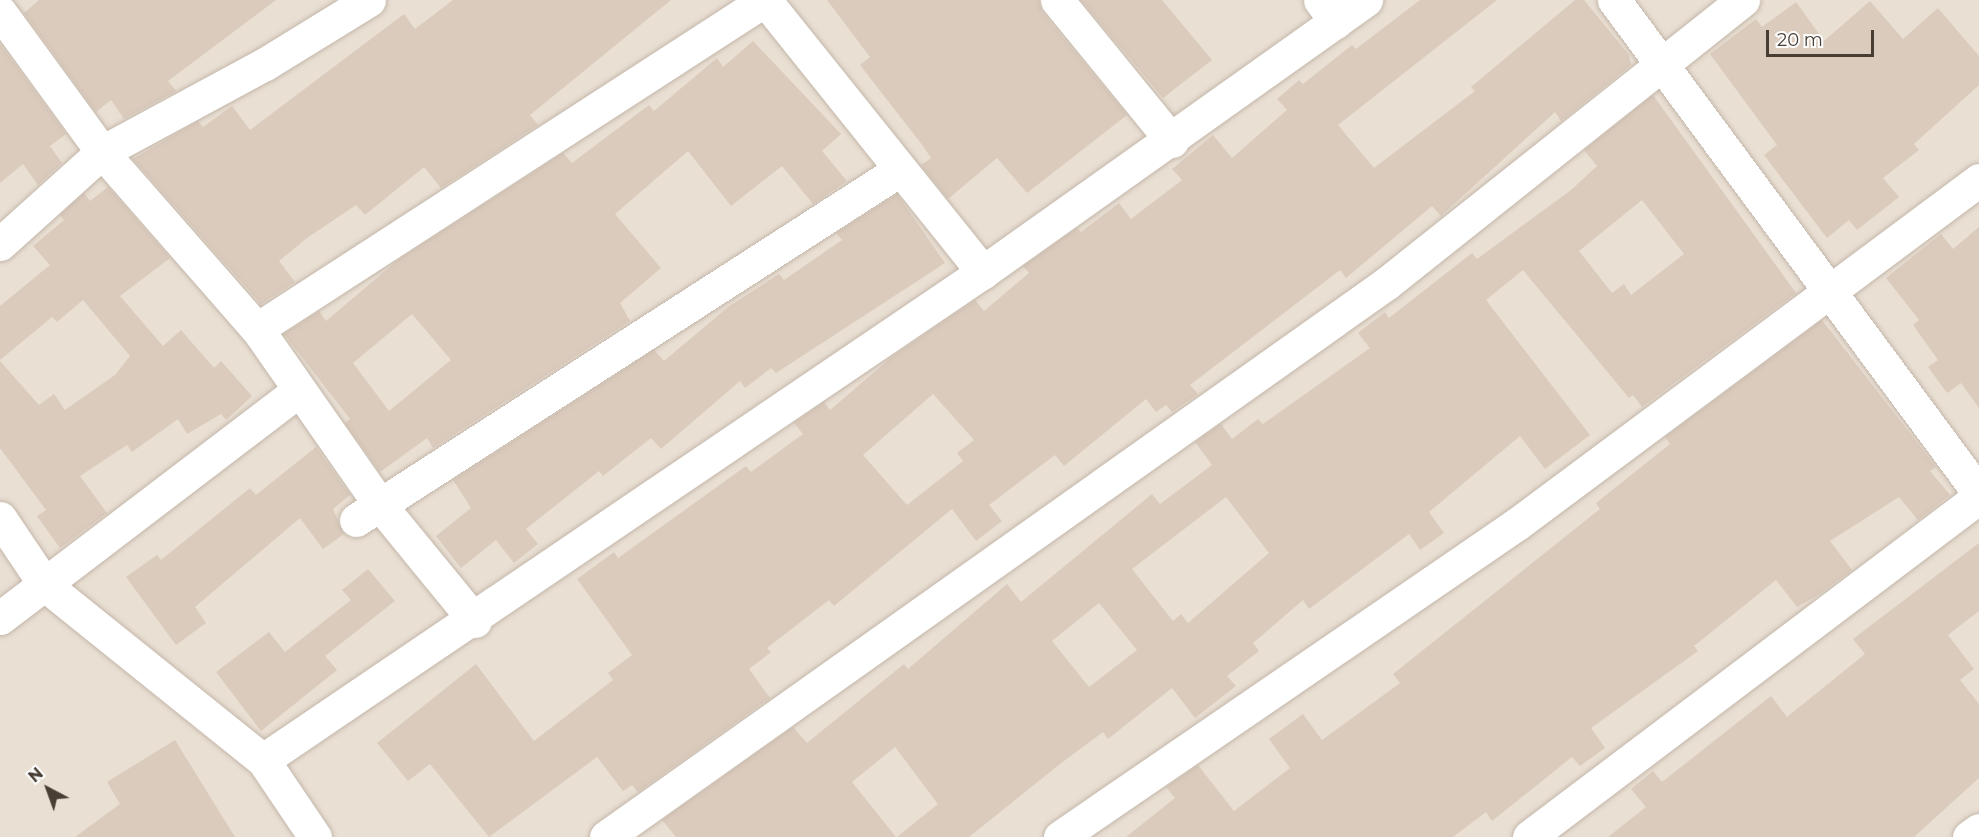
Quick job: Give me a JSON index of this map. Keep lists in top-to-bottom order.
{
  "scale_bar": "20 m",
  "north": "top left"
}
